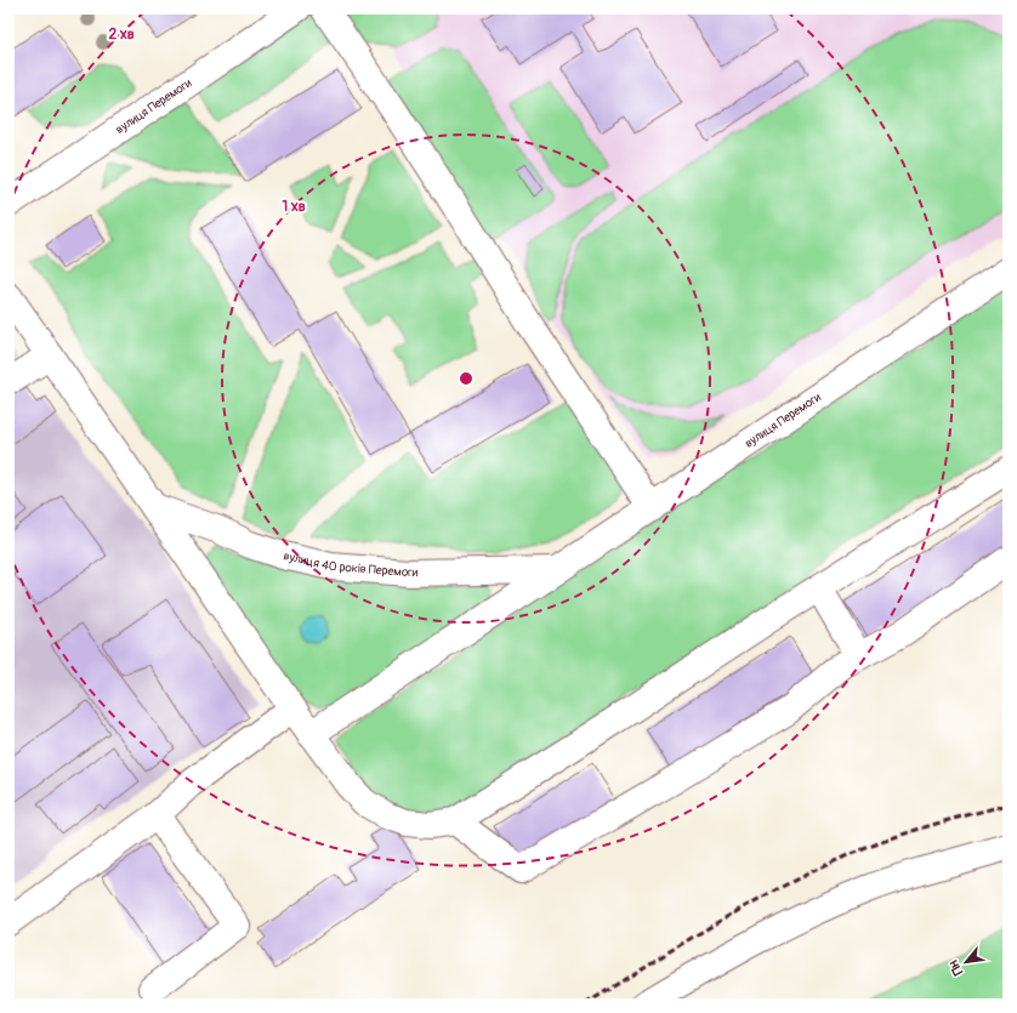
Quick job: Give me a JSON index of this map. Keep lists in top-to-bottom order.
{
  "streets": {
    "street": ["вулиця Перемоги", "вулиця 40 років Перемоги"]
  },
  "crossings": [
    ["вулиця Перемоги", "вулиця 40 років Перемоги"]
  ],
  "north": "bottom left",
  "rings": ["2 хв", "1 хв"]
}
